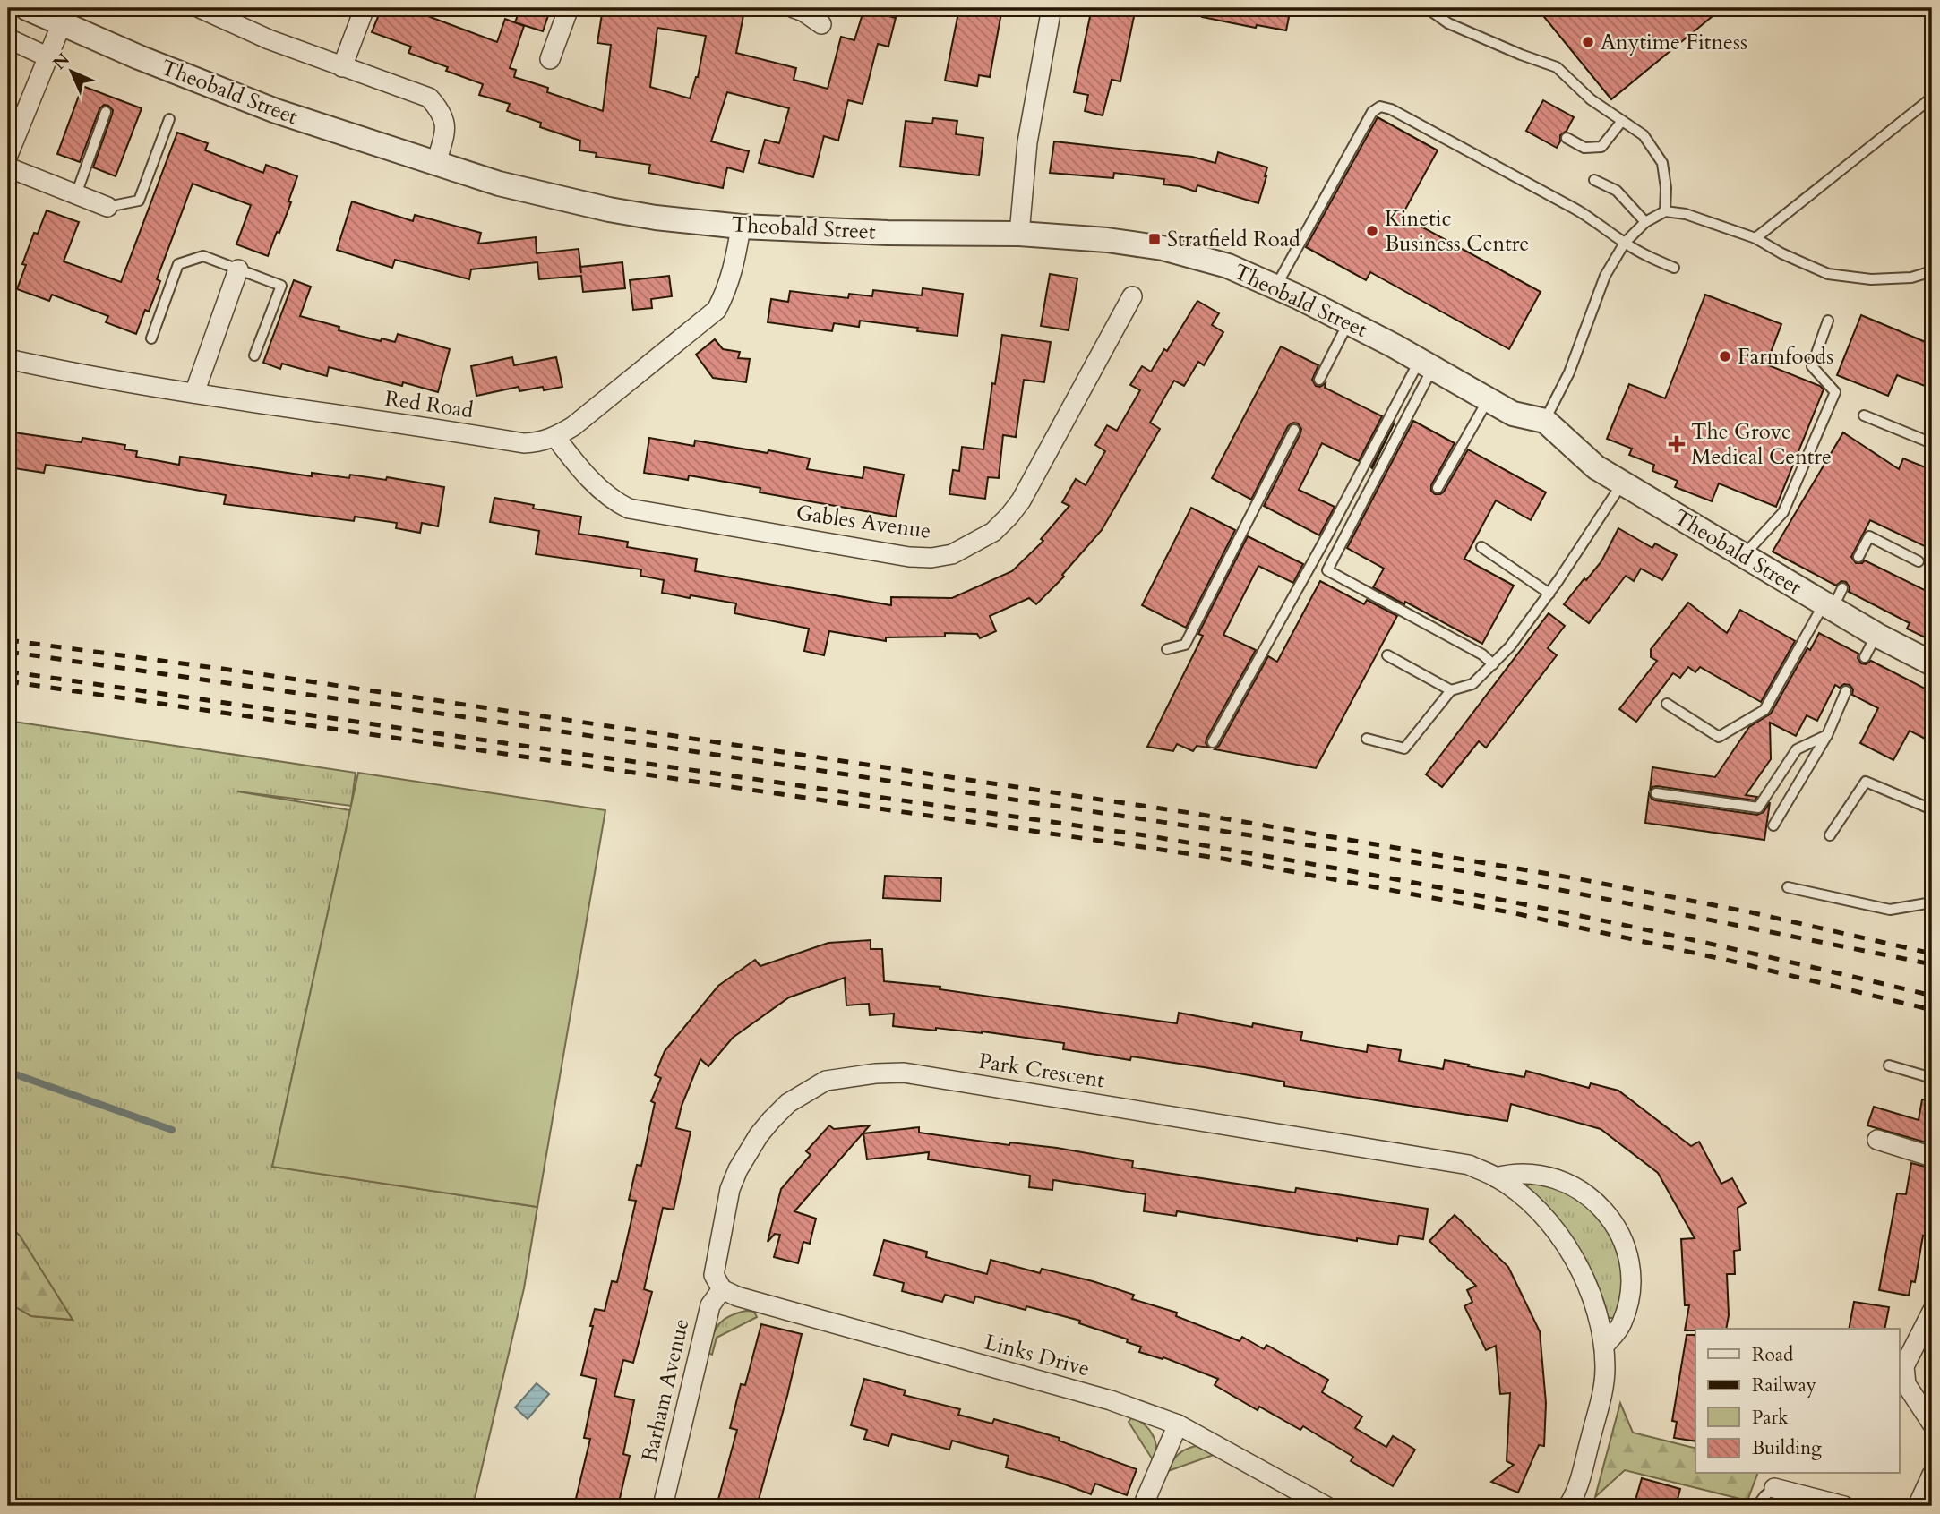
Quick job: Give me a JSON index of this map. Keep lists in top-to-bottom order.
{
  "streets": {
    "street": [
      "Theobald Street",
      "Red Road",
      "Gables Avenue",
      "Park Crescent",
      "Links Drive",
      "Barham Avenue"
    ]
  },
  "crossings": [
    ["Theobald Street", "Red Road"],
    ["Red Road", "Gables Avenue"],
    ["Park Crescent", "Links Drive"],
    ["Park Crescent", "Barham Avenue"],
    ["Links Drive", "Barham Avenue"]
  ],
  "places": {
    "other": ["Anytime Fitness", "Kinetic Business Centre", "Farmfoods"],
    "transit": ["Stratfield Road"],
    "health": ["The Grove Medical Centre"]
  },
  "legend": [
    "Road",
    "Railway",
    "Park",
    "Building"
  ],
  "north": "top left"
}
